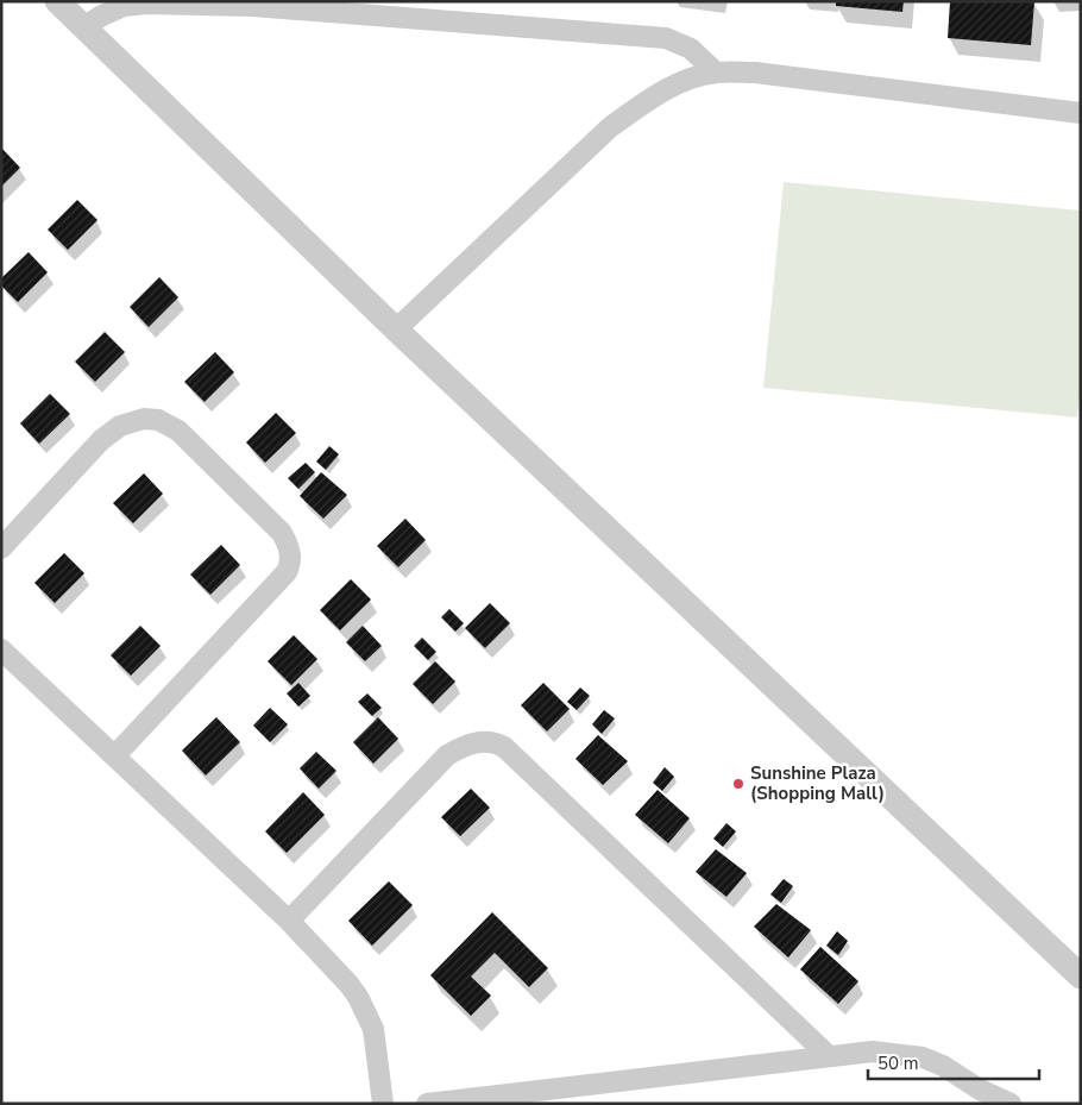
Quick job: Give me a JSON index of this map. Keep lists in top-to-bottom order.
{
  "places": ["Sunshine Plaza (Shopping Mall)"],
  "scale_bar": "50 m"
}
